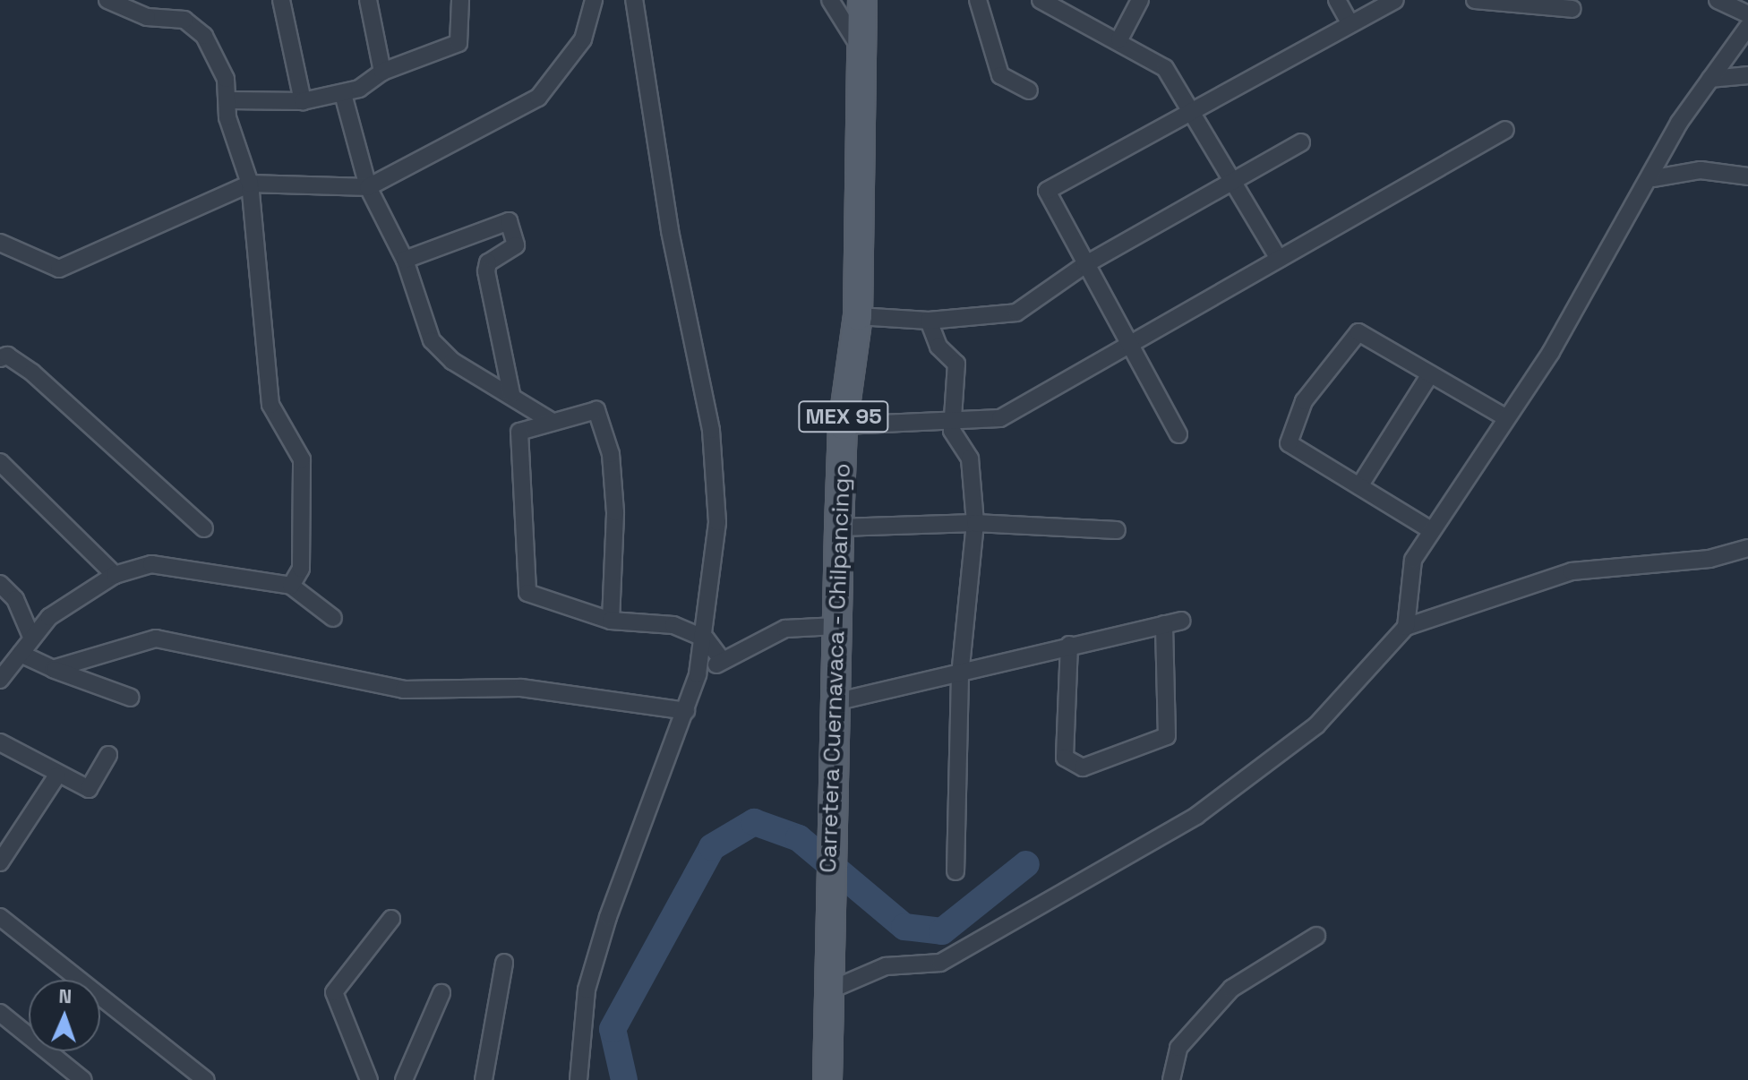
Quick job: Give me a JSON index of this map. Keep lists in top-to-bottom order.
{
  "streets": {
    "main road": ["MEX 95", "Carretera Cuernavaca - Chilpancingo"]
  },
  "north": "top"
}
